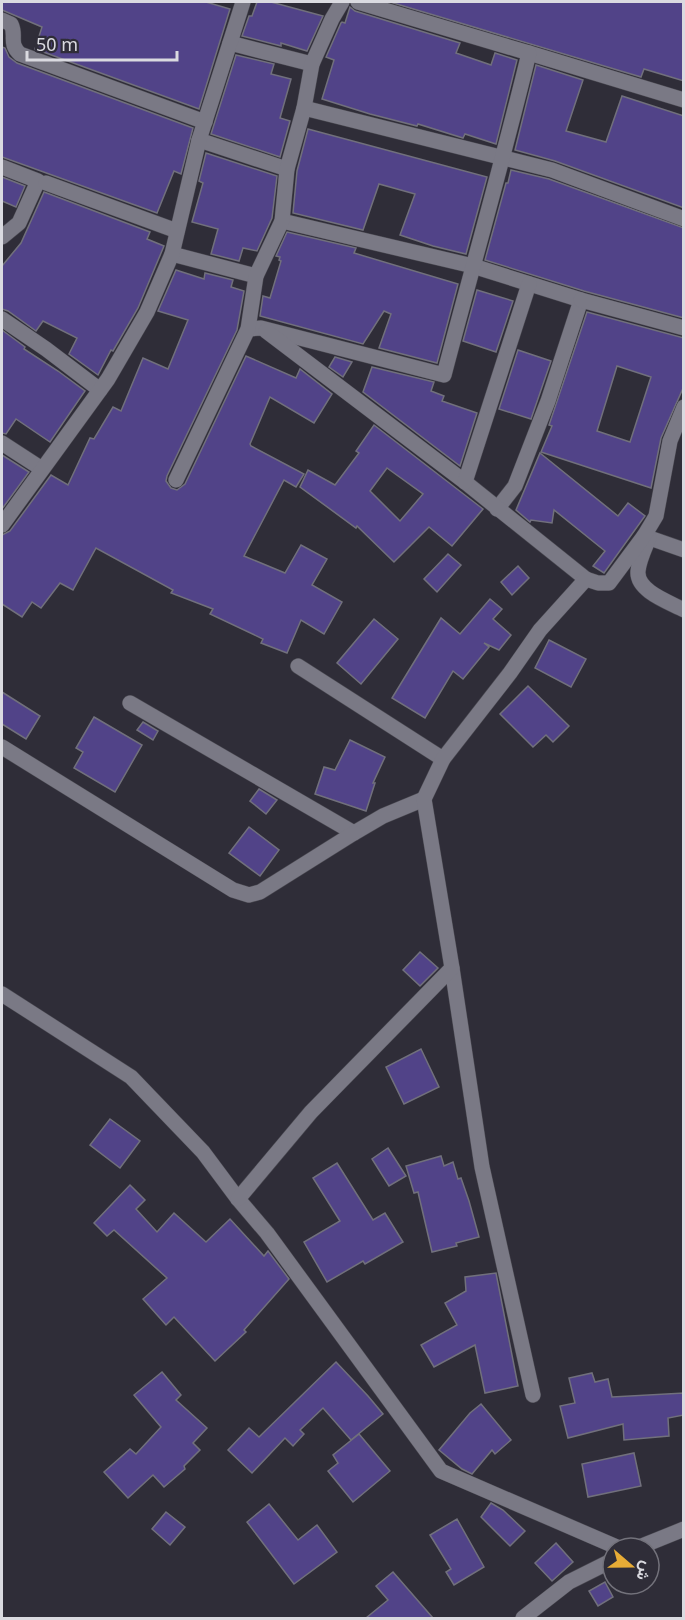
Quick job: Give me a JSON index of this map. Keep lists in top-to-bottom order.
{
  "scale_bar": "50 m",
  "north": "right"
}
